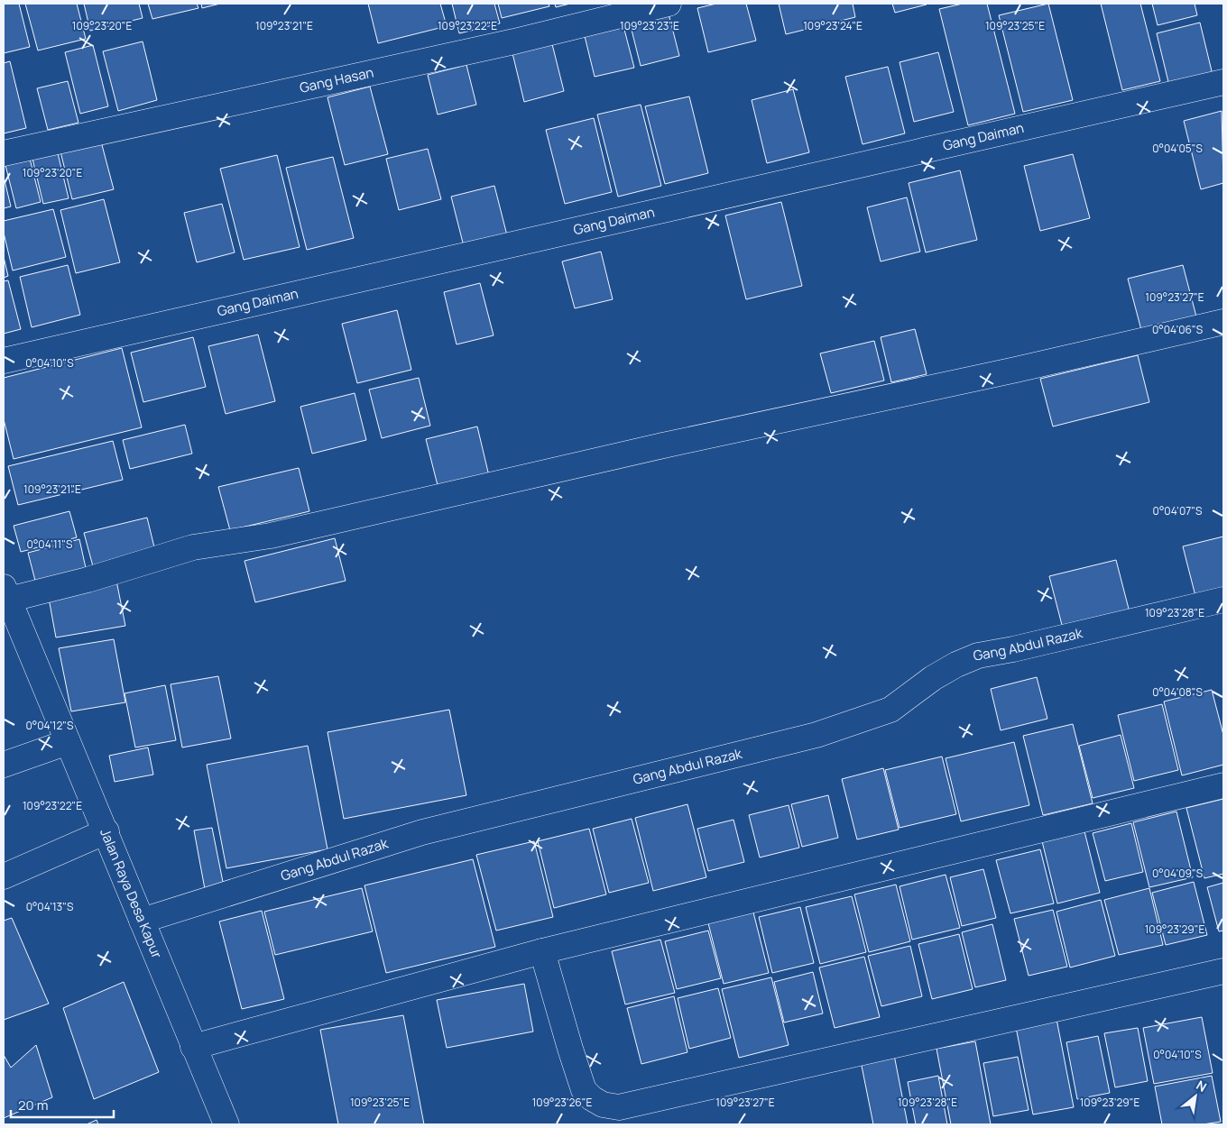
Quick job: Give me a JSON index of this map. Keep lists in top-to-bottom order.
{
  "streets": {
    "street": [
      "Gang Hasan",
      "Gang Daiman",
      "Gang Abdul Razak",
      "Jalan Raya Desa Kapur"
    ]
  },
  "crossings": [
    ["Gang Abdul Razak", "Jalan Raya Desa Kapur"]
  ],
  "scale_bar": "20 m",
  "north": "top right",
  "coordinates": [
    "109°23'20\"E",
    "109°23'21\"E",
    "109°23'22\"E",
    "109°23'23\"E",
    "109°23'24\"E",
    "109°23'25\"E",
    "0°04'05\"S",
    "109°23'27\"E",
    "0°04'06\"S",
    "0°04'10\"S",
    "0°04'07\"S",
    "0°04'11\"S",
    "109°23'28\"E",
    "0°04'08\"S",
    "0°04'12\"S",
    "0°04'09\"S",
    "0°04'13\"S",
    "109°23'29\"E",
    "109°23'26\"E"
  ]
}
